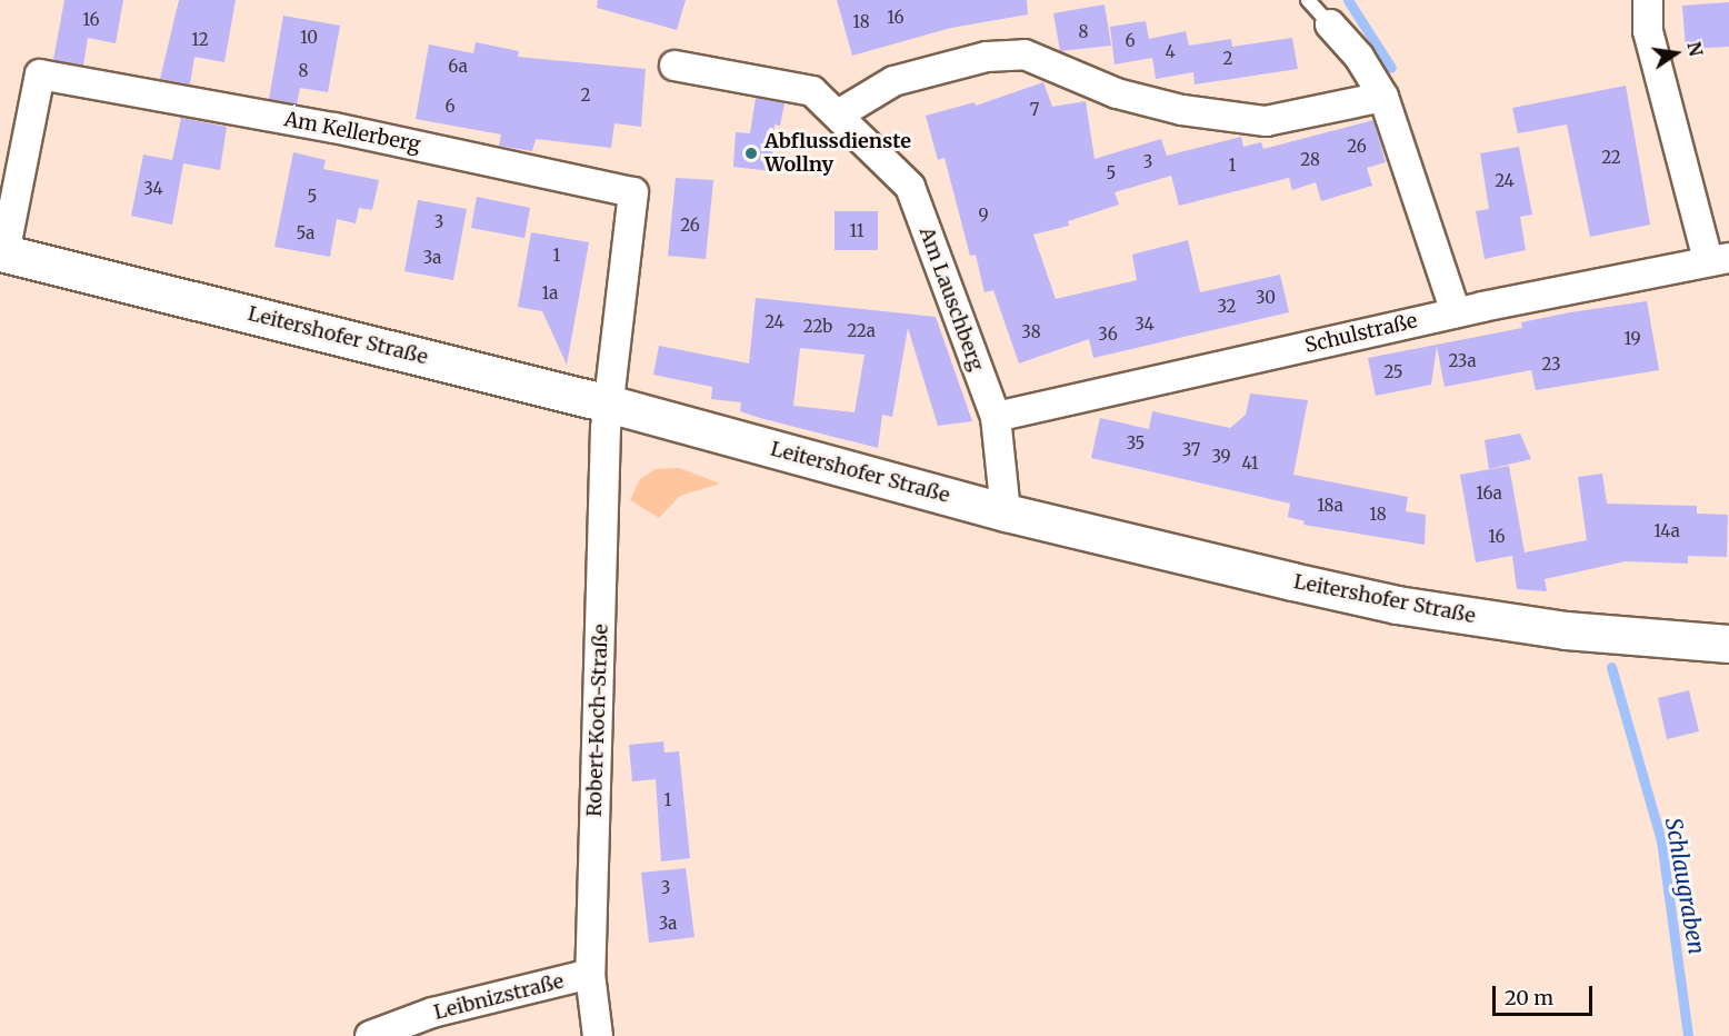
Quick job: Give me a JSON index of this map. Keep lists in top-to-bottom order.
{
  "streets": {
    "street": [
      "Am Kellerberg",
      "Am Lauschberg",
      "Schulstraße",
      "Leitershofer Straße",
      "Robert-Koch-Straße",
      "Leibnizstraße"
    ]
  },
  "crossings": [
    ["Am Kellerberg", "Leitershofer Straße"],
    ["Am Kellerberg", "Robert-Koch-Straße"],
    ["Am Lauschberg", "Schulstraße"],
    ["Am Lauschberg", "Leitershofer Straße"],
    ["Leitershofer Straße", "Robert-Koch-Straße"],
    ["Robert-Koch-Straße", "Leibnizstraße"]
  ],
  "water": ["Schlaugraben"],
  "places": ["Abflussdienste Wollny"],
  "house_numbers": [
    "16",
    "16",
    "18",
    "8",
    "10",
    "12",
    "6",
    "4",
    "2",
    "6a",
    "8",
    "2",
    "6",
    "7",
    "26",
    "22",
    "28",
    "3",
    "1",
    "5",
    "24",
    "34",
    "5",
    "9",
    "3",
    "26",
    "11",
    "5a",
    "1",
    "3a",
    "1a",
    "30",
    "32",
    "24",
    "34",
    "22b",
    "22a",
    "38",
    "36",
    "19",
    "23a",
    "23",
    "25",
    "35",
    "37",
    "39",
    "41",
    "16a",
    "18a",
    "18",
    "14a",
    "16",
    "1",
    "3",
    "3a"
  ],
  "scale_bar": "20 m",
  "north": "right"
}
